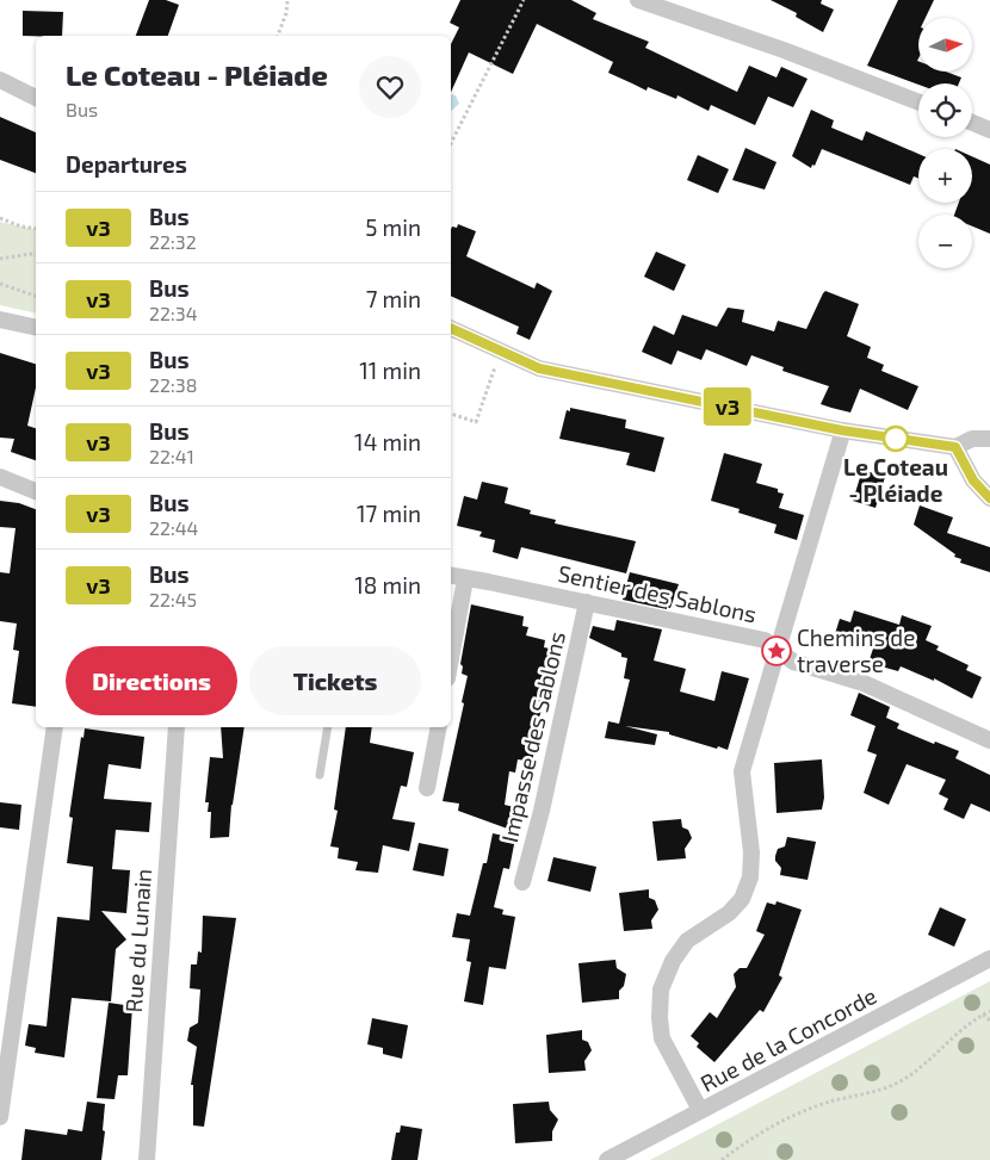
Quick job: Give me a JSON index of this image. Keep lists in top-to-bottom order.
{
  "streets": {
    "street": [
      "Sentier des Sablons",
      "Impasse des Sablons",
      "Rue du Lunain",
      "Rue de la Concorde"
    ]
  },
  "crossings": [
    ["Sentier des Sablons", "Impasse des Sablons"]
  ],
  "places": {
    "other": ["Le Coteau - Pléiade"],
    "place": ["Chemins de traverse"]
  },
  "lines": ["bus line v3"],
  "north": "right",
  "page": {
    "on_map": "v3",
    "map_buttons": ["+", "−"],
    "heading": [
      ["Le Coteau - Pléiade", "Bus"],
      "Departures"
    ],
    "list": [
      {
        "mark": "v3",
        "name": "Bus",
        "note": "22:32",
        "value": "5 min"
      },
      {
        "mark": "v3",
        "name": "Bus",
        "note": "22:34",
        "value": "7 min"
      },
      {
        "mark": "v3",
        "name": "Bus",
        "note": "22:38",
        "value": "11 min"
      },
      {
        "mark": "v3",
        "name": "Bus",
        "note": "22:41",
        "value": "14 min"
      },
      {
        "mark": "v3",
        "name": "Bus",
        "note": "22:44",
        "value": "17 min"
      },
      {
        "mark": "v3",
        "name": "Bus",
        "note": "22:45",
        "value": "18 min"
      }
    ],
    "buttons": ["Directions", "Tickets"]
  }
}
